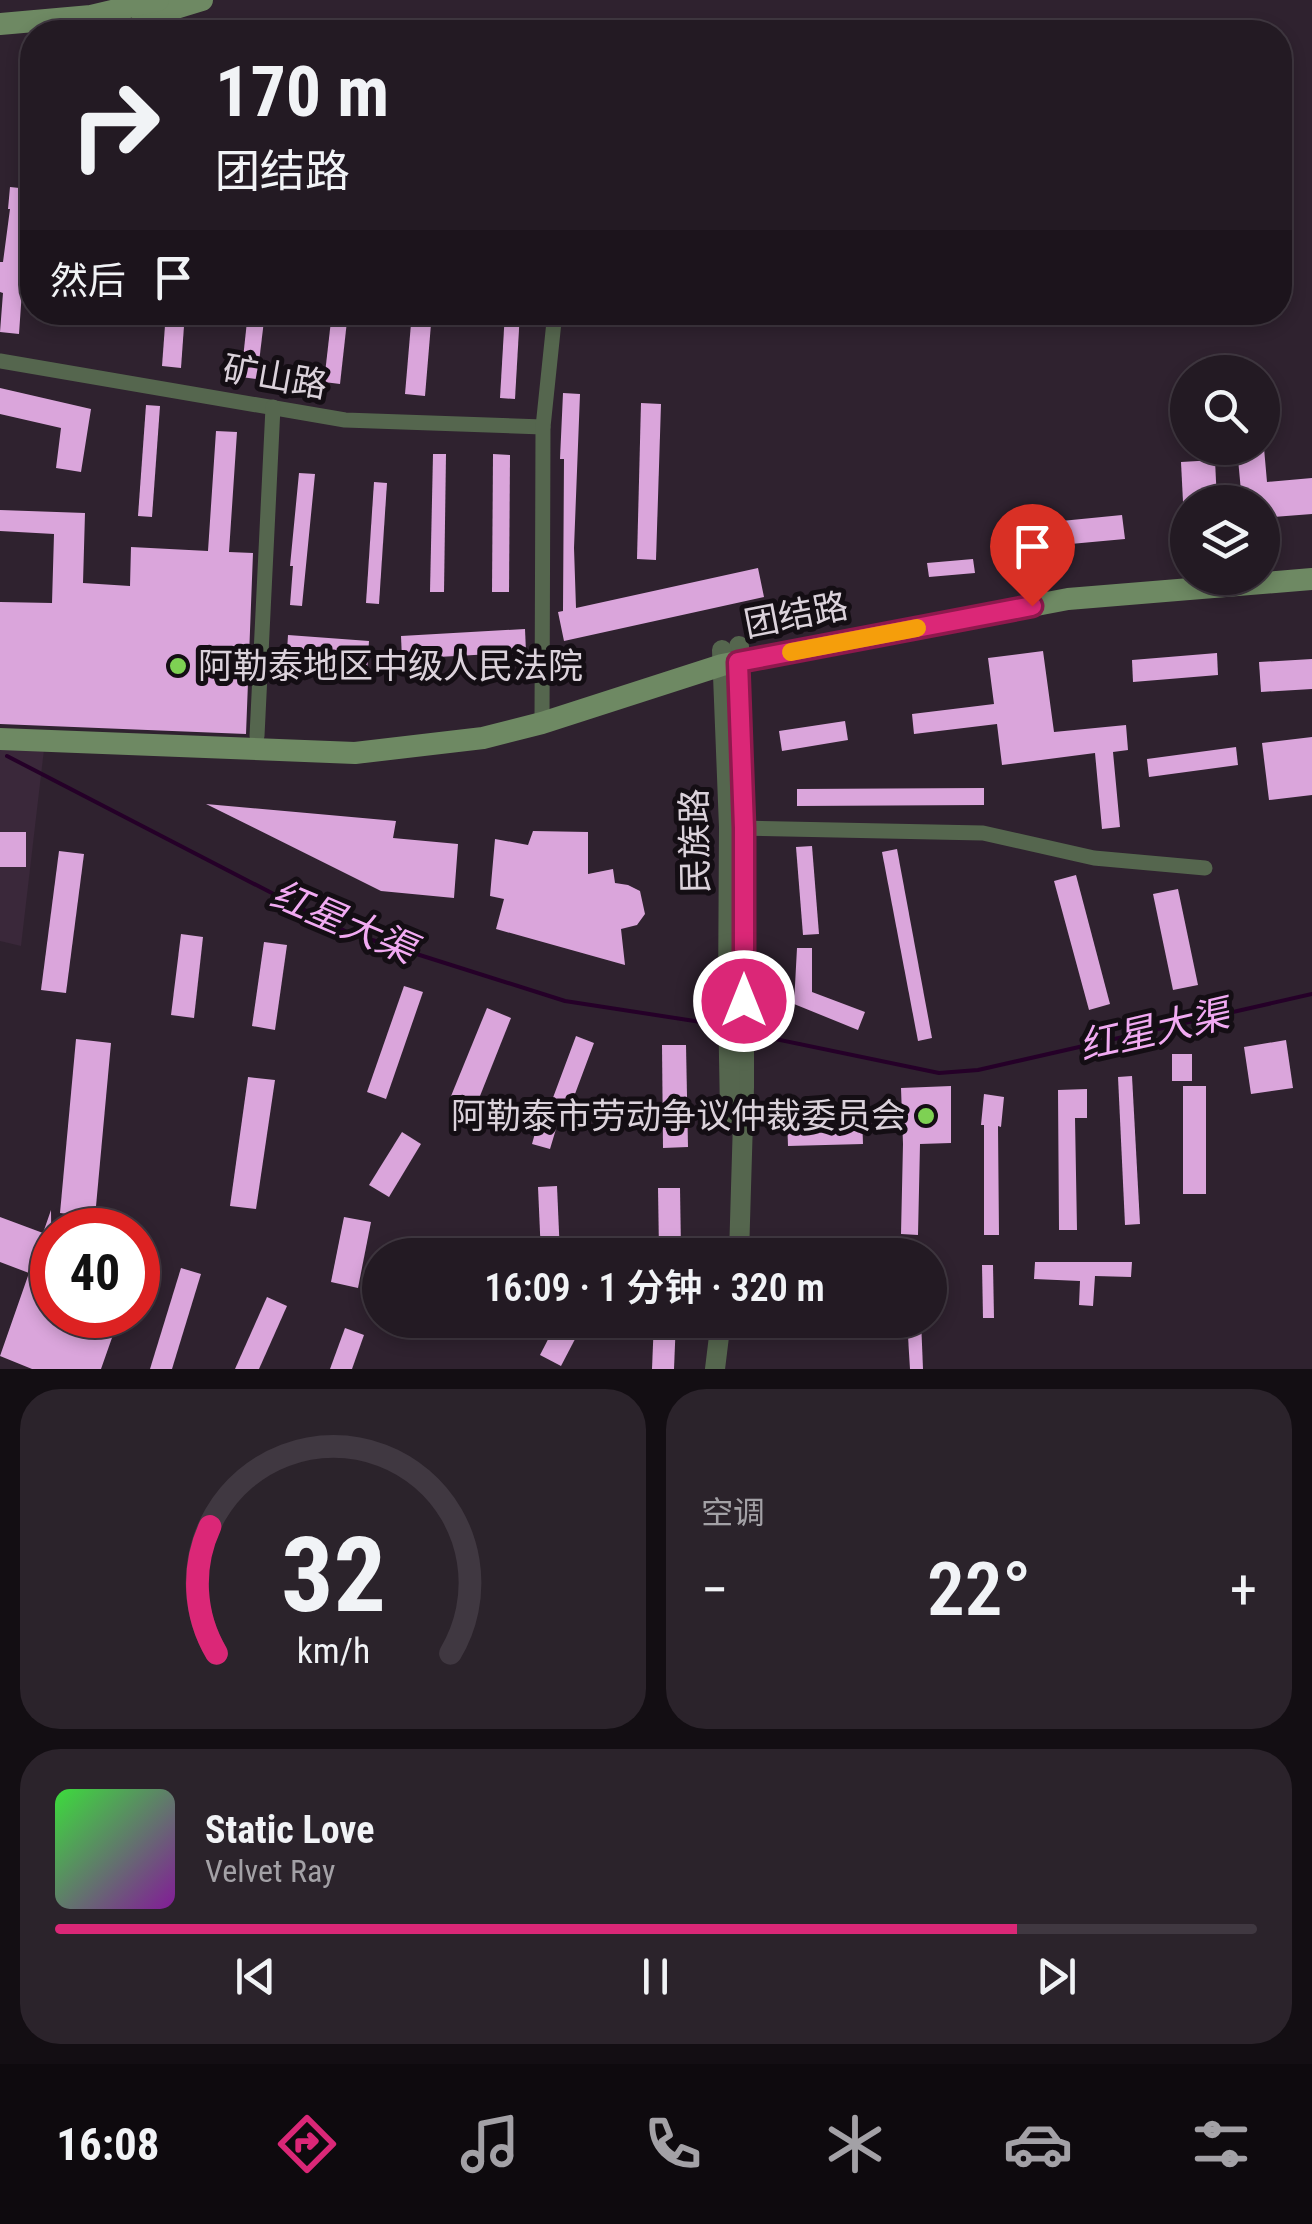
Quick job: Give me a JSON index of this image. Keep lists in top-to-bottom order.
{
  "streets": {
    "main road": ["团结路"],
    "street": ["矿山路", "民族路"]
  },
  "crossings": [
    ["团结路", "民族路"]
  ],
  "water": ["红星大渠"],
  "places": ["阿勒泰地区中级人民法院", "阿勒泰市劳动争议仲裁委员会"],
  "page": {
    "turn": ["170 m", "团结路"],
    "then": "然后",
    "limit": "40",
    "trip": "16:09 · 1 分钟 · 320 m",
    "tile": "空调",
    "heat": ["−", "22°", "+"],
    "song": ["Static Love", "Velvet Ray"],
    "tabs": "16:08",
    "gauge": ["32", "km/h"]
  }
}
